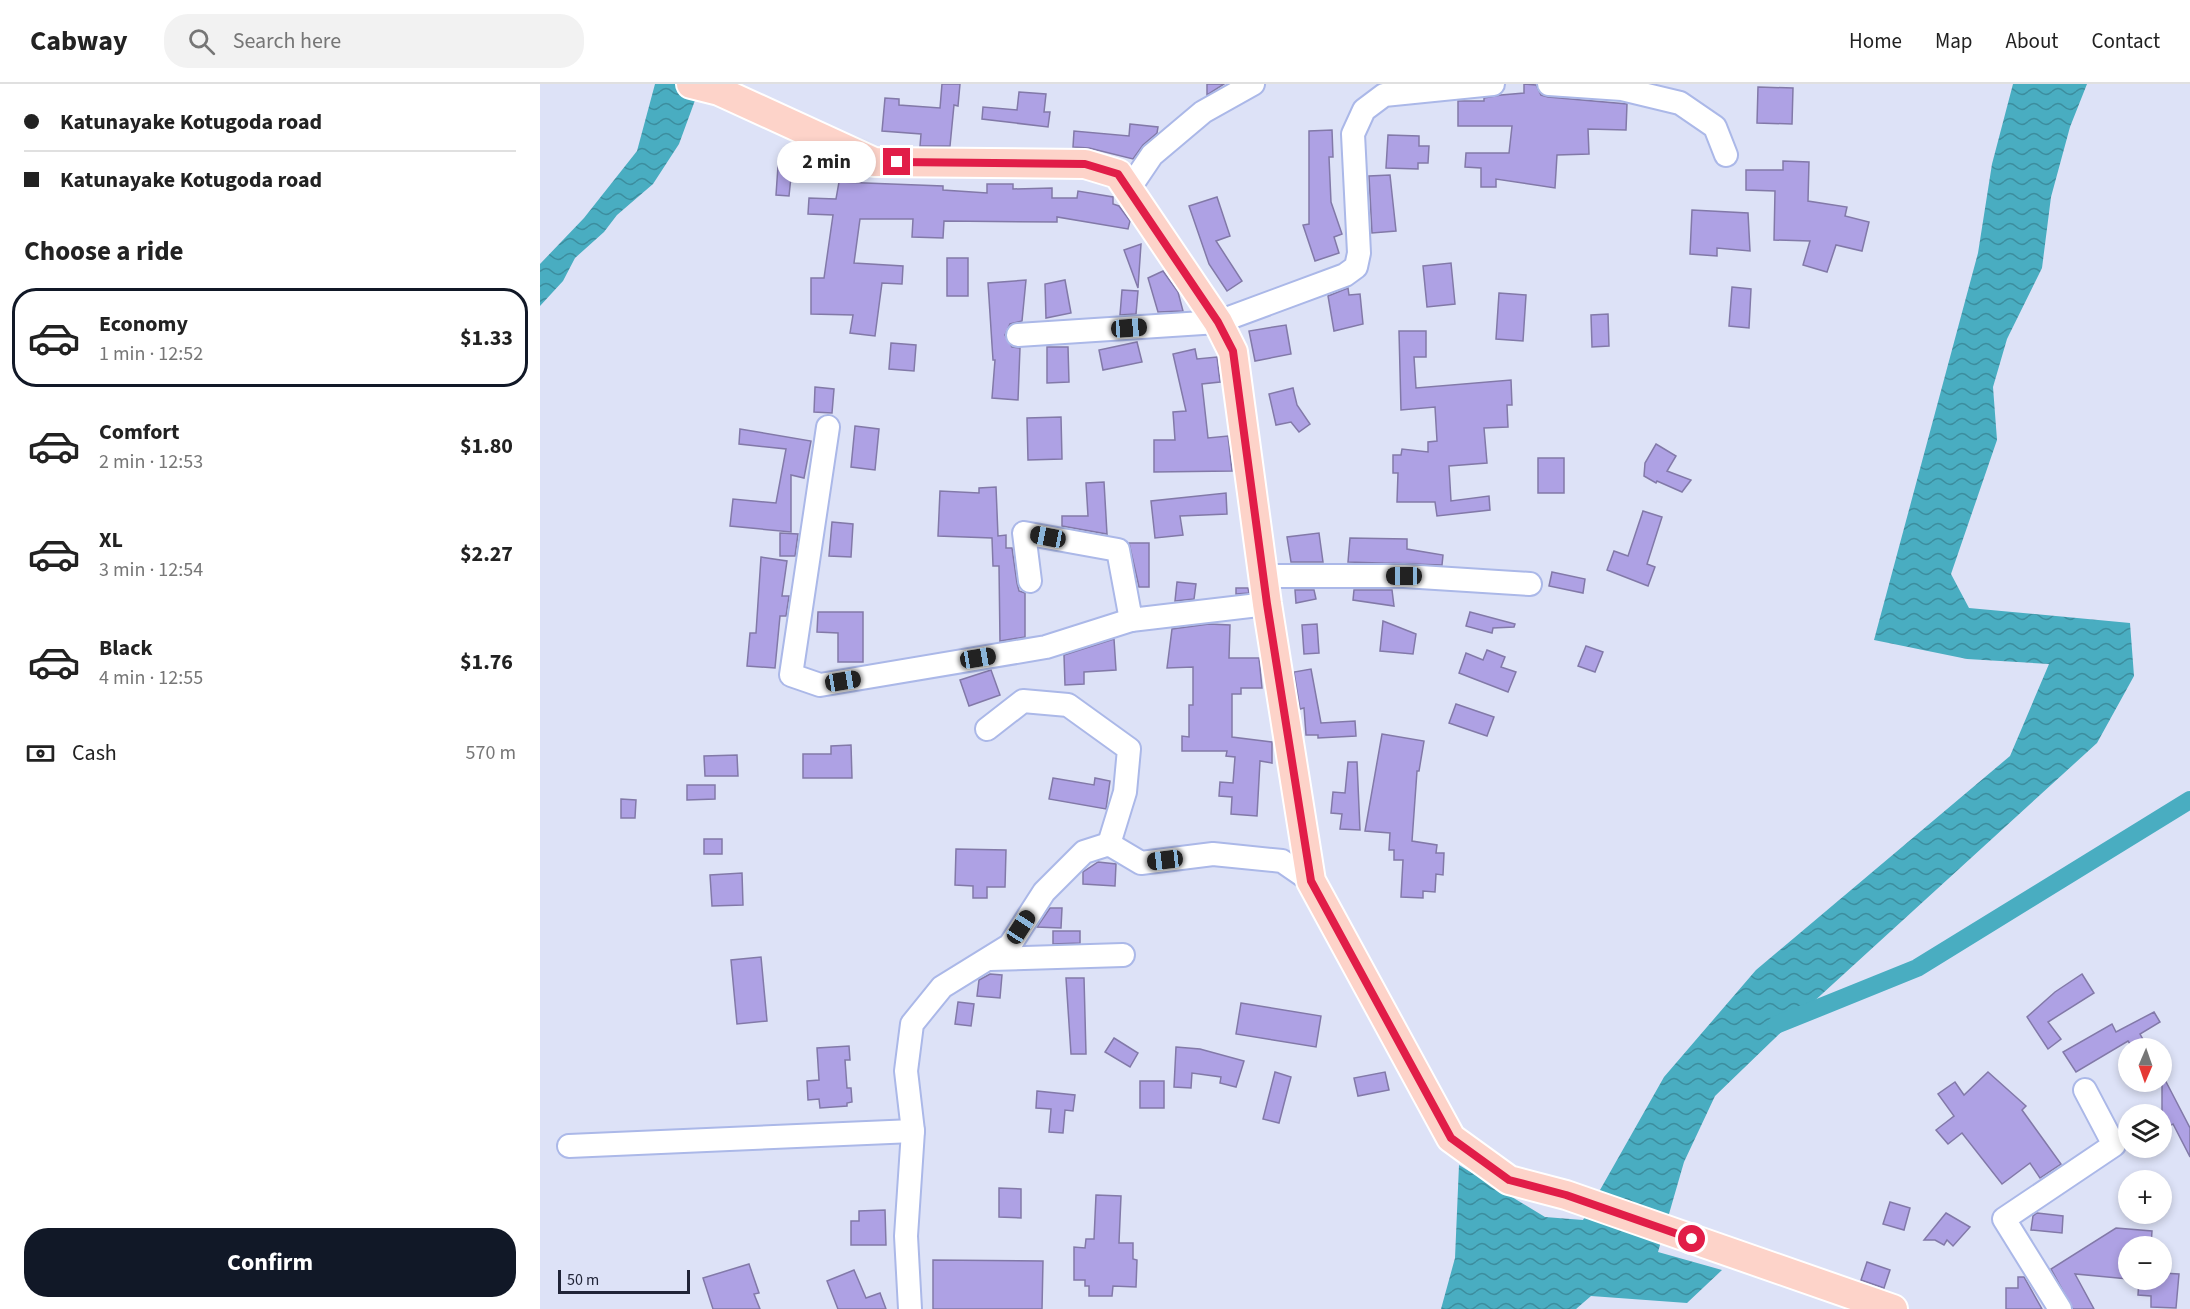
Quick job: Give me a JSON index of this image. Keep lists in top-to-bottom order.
{
  "scale_bar": "50 m",
  "north": "bottom",
  "page": {
    "header": "Cabway",
    "search": "Search here",
    "nav": [
      "Home",
      "Map",
      "About",
      "Contact"
    ],
    "banner": ["Katunayake Kotugoda road", "Katunayake Kotugoda road"],
    "bubble": "2 min",
    "heading": "Choose a ride",
    "list": [
      {
        "name": "Economy",
        "note": "1 min · 12:52",
        "value": "$1.33"
      },
      {
        "name": "Comfort",
        "note": "2 min · 12:53",
        "value": "$1.80"
      },
      {
        "name": "XL",
        "note": "3 min · 12:54",
        "value": "$2.27"
      },
      {
        "name": "Black",
        "note": "4 min · 12:55",
        "value": "$1.76"
      }
    ],
    "pay": ["Cash", "570 m"],
    "map_buttons": ["+", "−"],
    "buttons": "Confirm",
    "scale": "50 m"
  }
}
